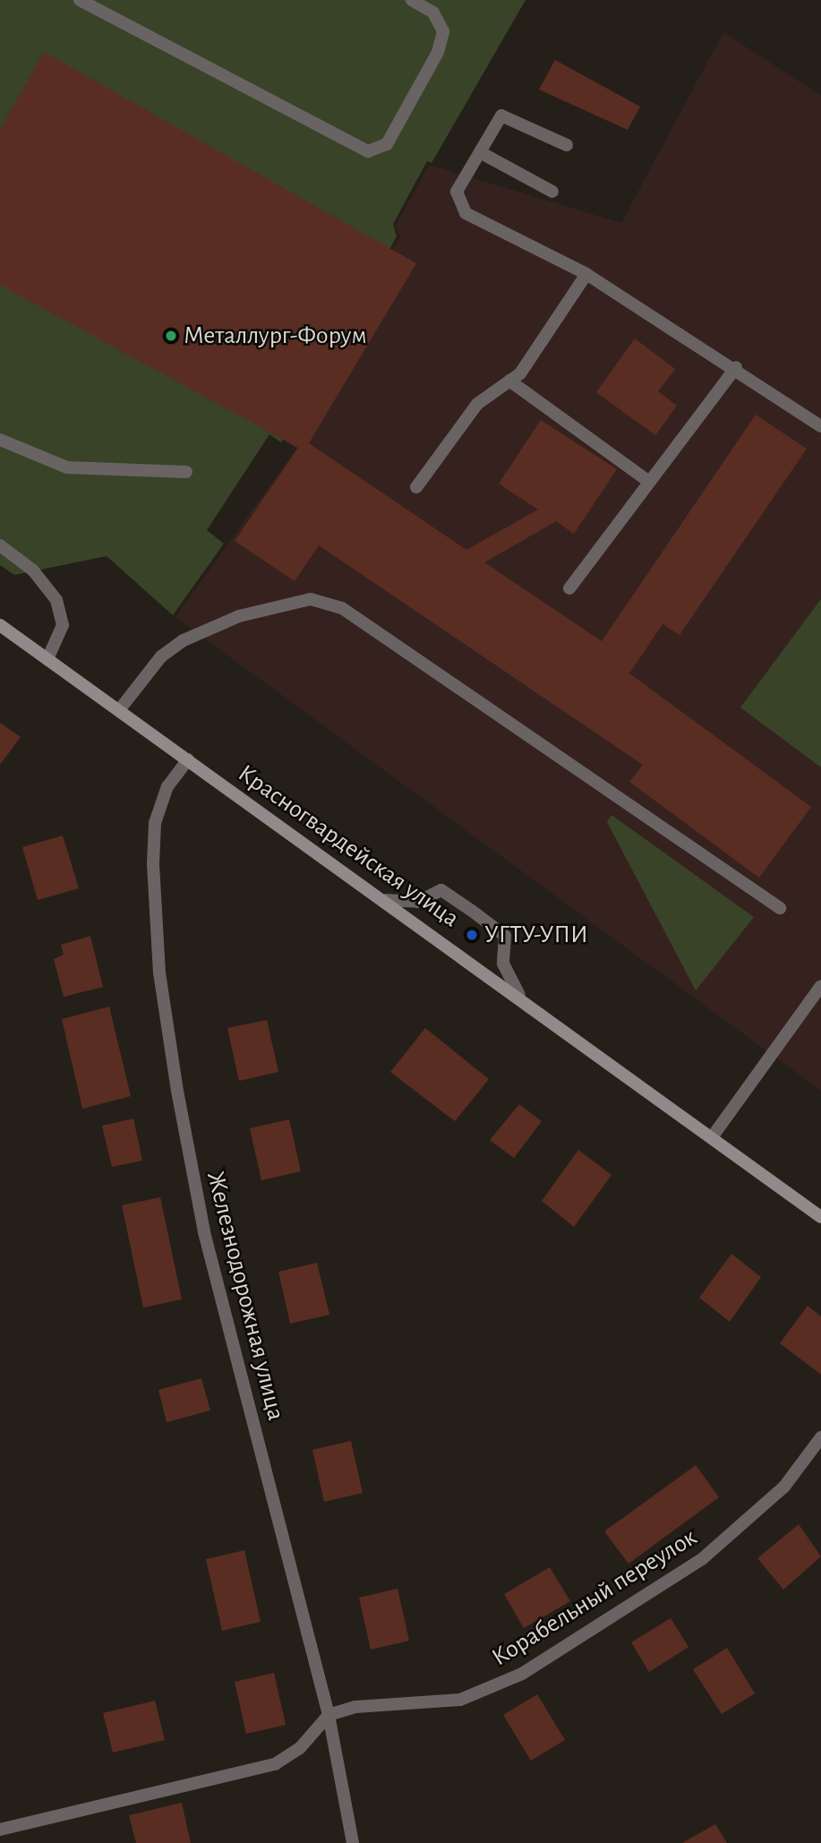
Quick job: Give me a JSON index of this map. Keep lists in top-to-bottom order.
{
  "streets": {
    "main road": ["Красногвардейская улица"],
    "street": ["Железнодорожная улица", "Корабельный переулок"]
  },
  "crossings": [
    ["Красногвардейская улица", "Железнодорожная улица"],
    ["Железнодорожная улица", "Корабельный переулок"]
  ],
  "places": ["Металлург-Форум", "УГТУ-УПИ"]
}
